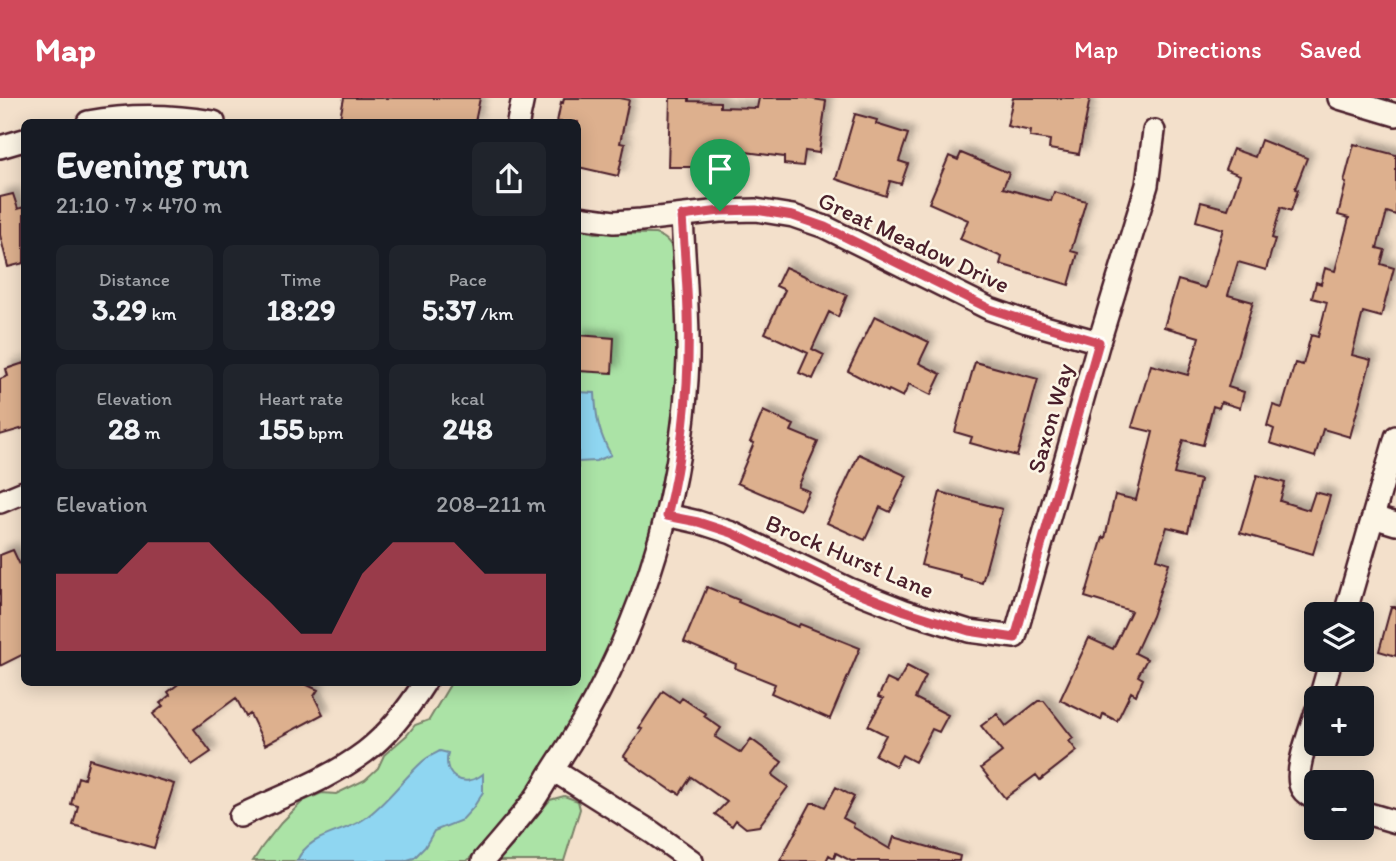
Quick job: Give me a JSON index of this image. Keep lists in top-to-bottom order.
{
  "streets": {
    "street": ["Great Meadow Drive", "Saxon Way", "Brock Hurst Lane"]
  },
  "crossings": [
    ["Great Meadow Drive", "Saxon Way"],
    ["Saxon Way", "Brock Hurst Lane"]
  ],
  "page": {
    "header": "Map",
    "nav": ["Map", "Directions", "Saved"],
    "heading": ["Evening run", "21:10 · 7 × 470 m"],
    "stats": [
      ["Distance", "3.29 km"],
      ["Time", "18:29"],
      ["Pace", "5:37 /km"],
      ["Elevation", "28 m"],
      ["Heart rate", "155 bpm"],
      ["kcal", "248"]
    ],
    "chart": ["Elevation", "208–211 m"],
    "map_buttons": ["+", "−"]
  }
}
